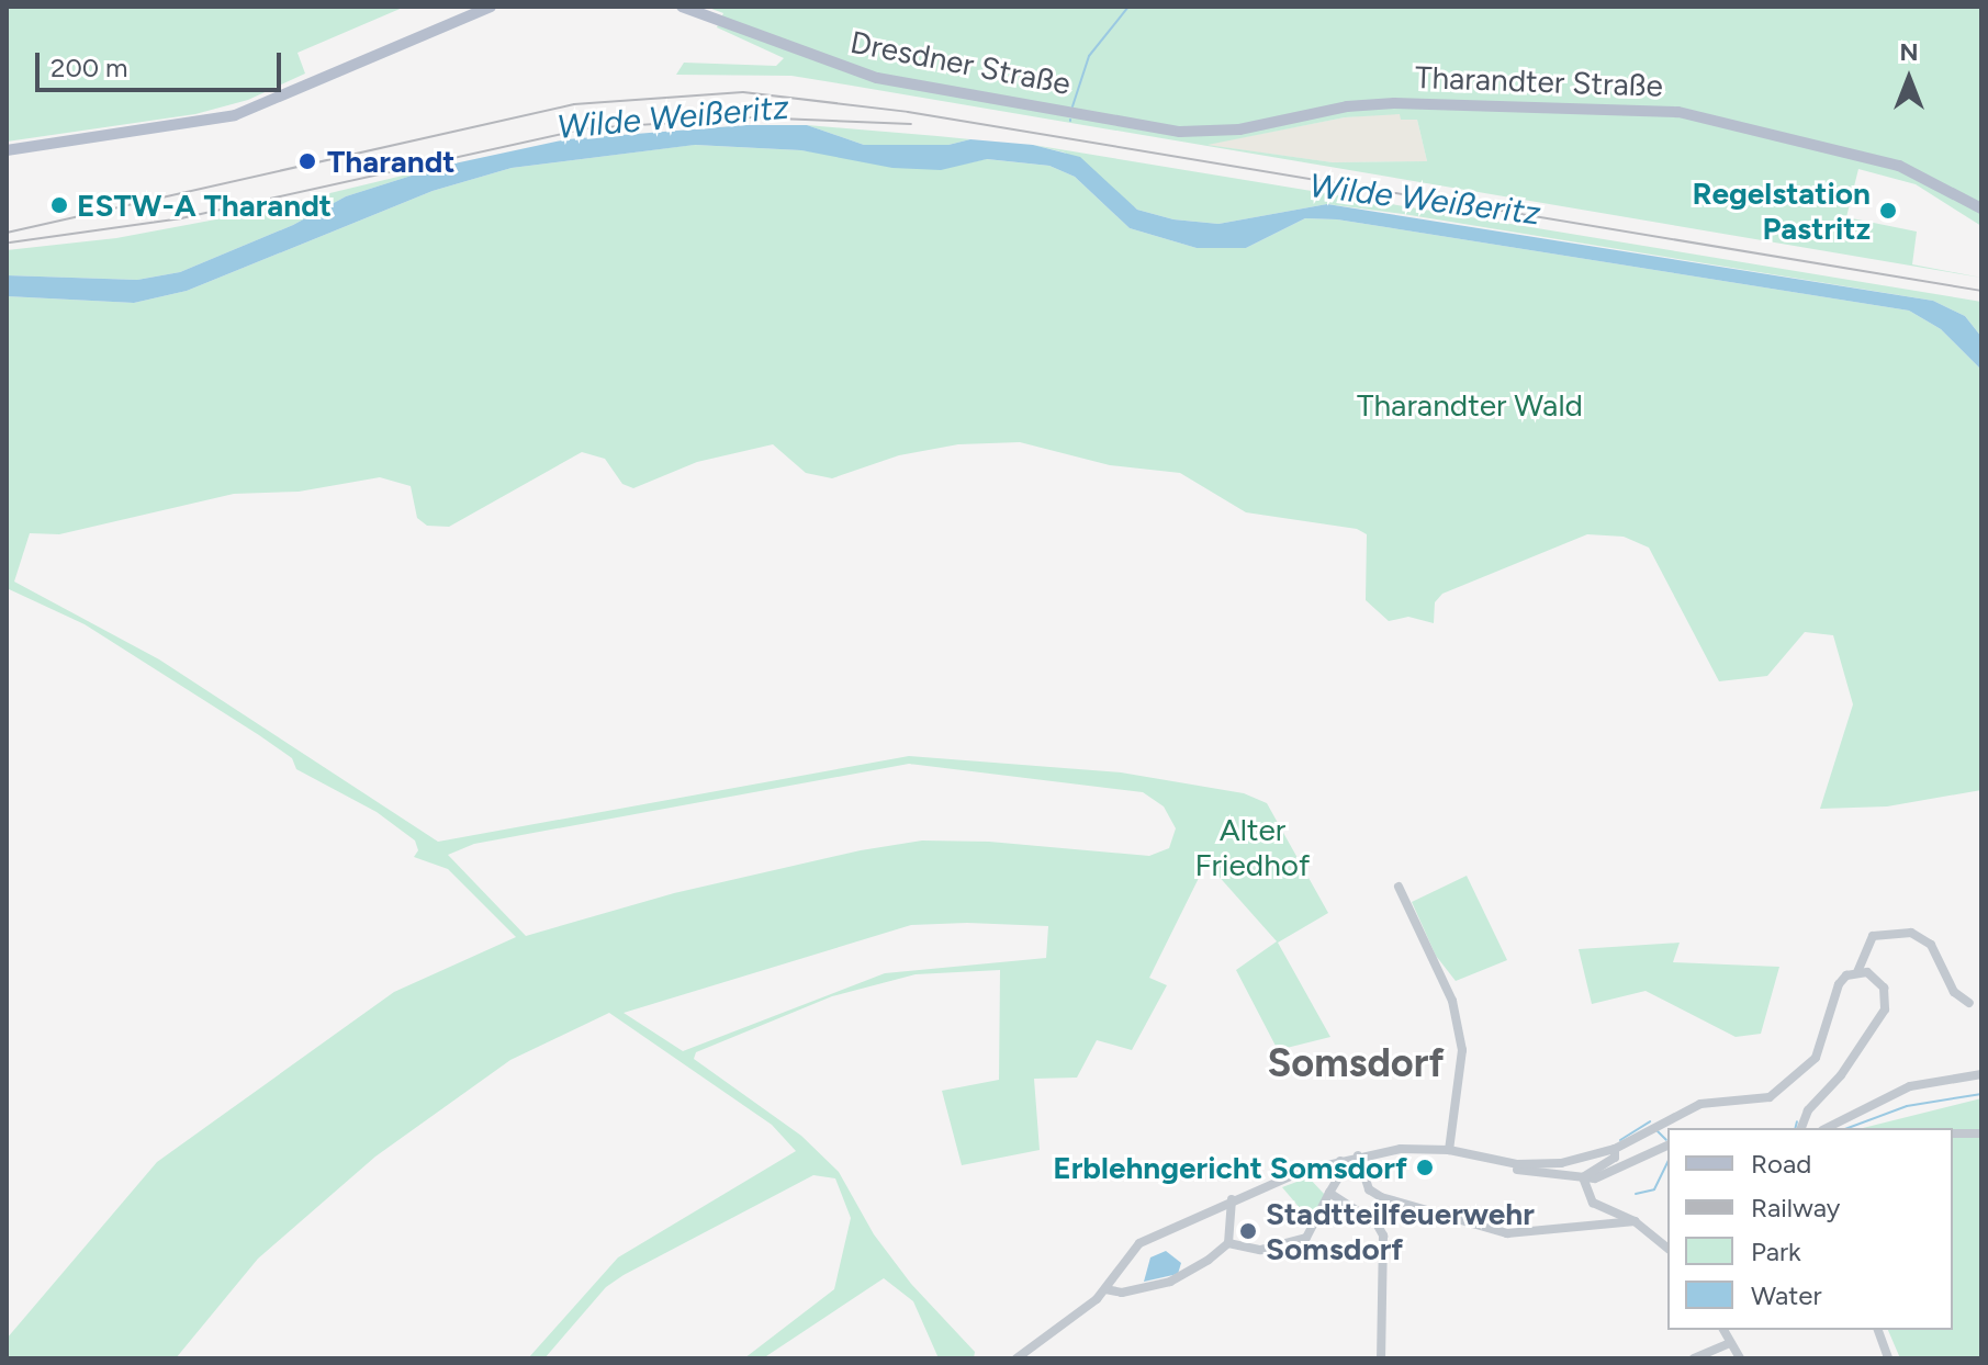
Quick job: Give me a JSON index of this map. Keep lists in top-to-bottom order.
{
  "streets": {
    "main road": ["Dresdner Straße", "Tharandter Straße"]
  },
  "crossings": [
    ["Dresdner Straße", "Tharandter Straße"]
  ],
  "districts": ["Somsdorf"],
  "water": ["Wilde Weißeritz"],
  "parks": ["Tharandter Wald", "Alter Friedhof"],
  "places": [
    "Tharandt",
    "ESTW-A Tharandt",
    "Regelstation Pastritz",
    "Erblehngericht Somsdorf",
    "Stadtteilfeuerwehr Somsdorf"
  ],
  "legend": [
    "Road",
    "Railway",
    "Park",
    "Water"
  ],
  "scale_bar": "200 m",
  "north": "top"
}
